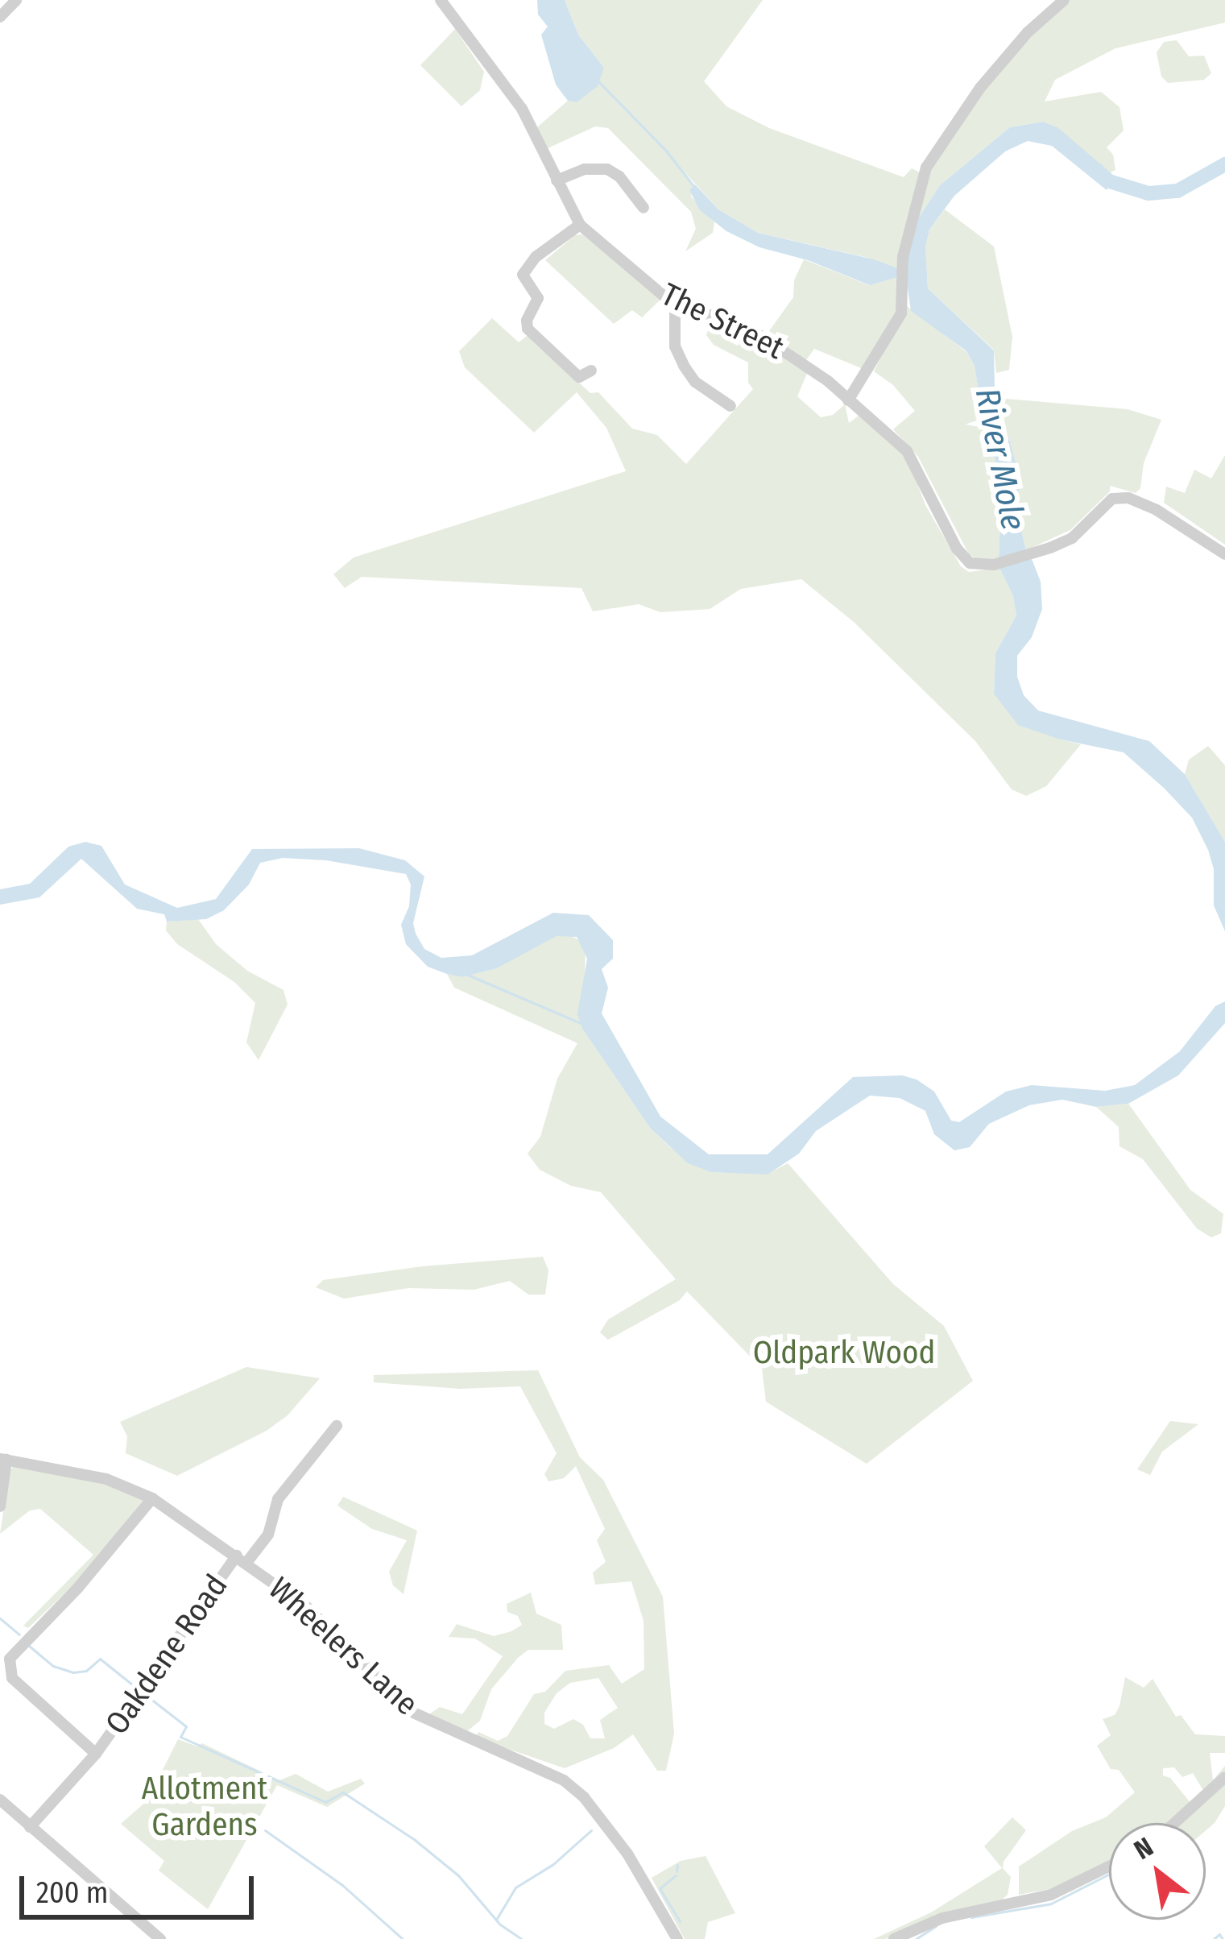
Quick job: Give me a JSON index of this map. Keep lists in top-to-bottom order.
{
  "streets": {
    "street": ["The Street", "Wheelers Lane", "Oakdene Road"]
  },
  "crossings": [
    ["Wheelers Lane", "Oakdene Road"]
  ],
  "water": ["River Mole"],
  "parks": ["Oldpark Wood", "Allotment Gardens"],
  "scale_bar": "200 m",
  "north": "top left"
}
